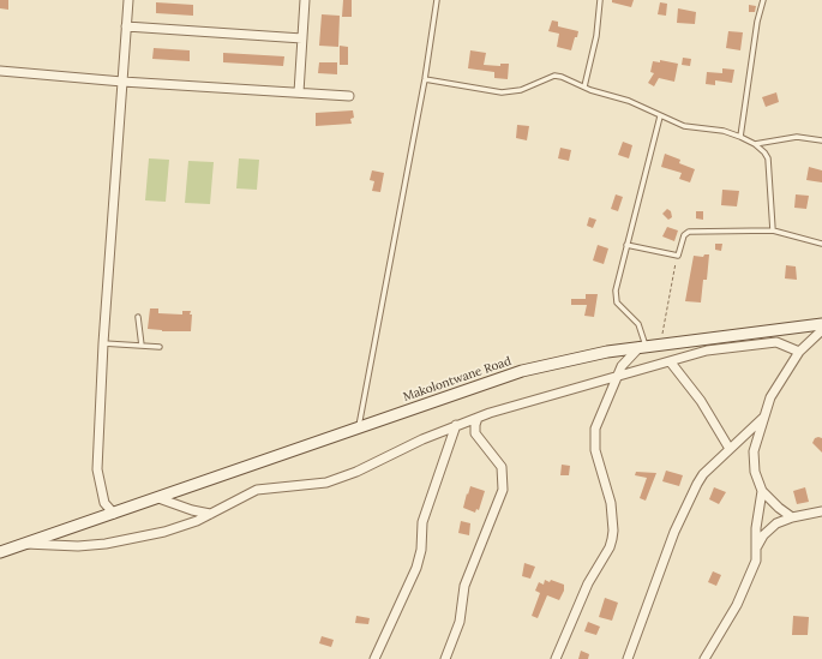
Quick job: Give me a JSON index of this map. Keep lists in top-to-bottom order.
{
  "streets": {
    "main road": ["Makolontwane Road"]
  }
}
